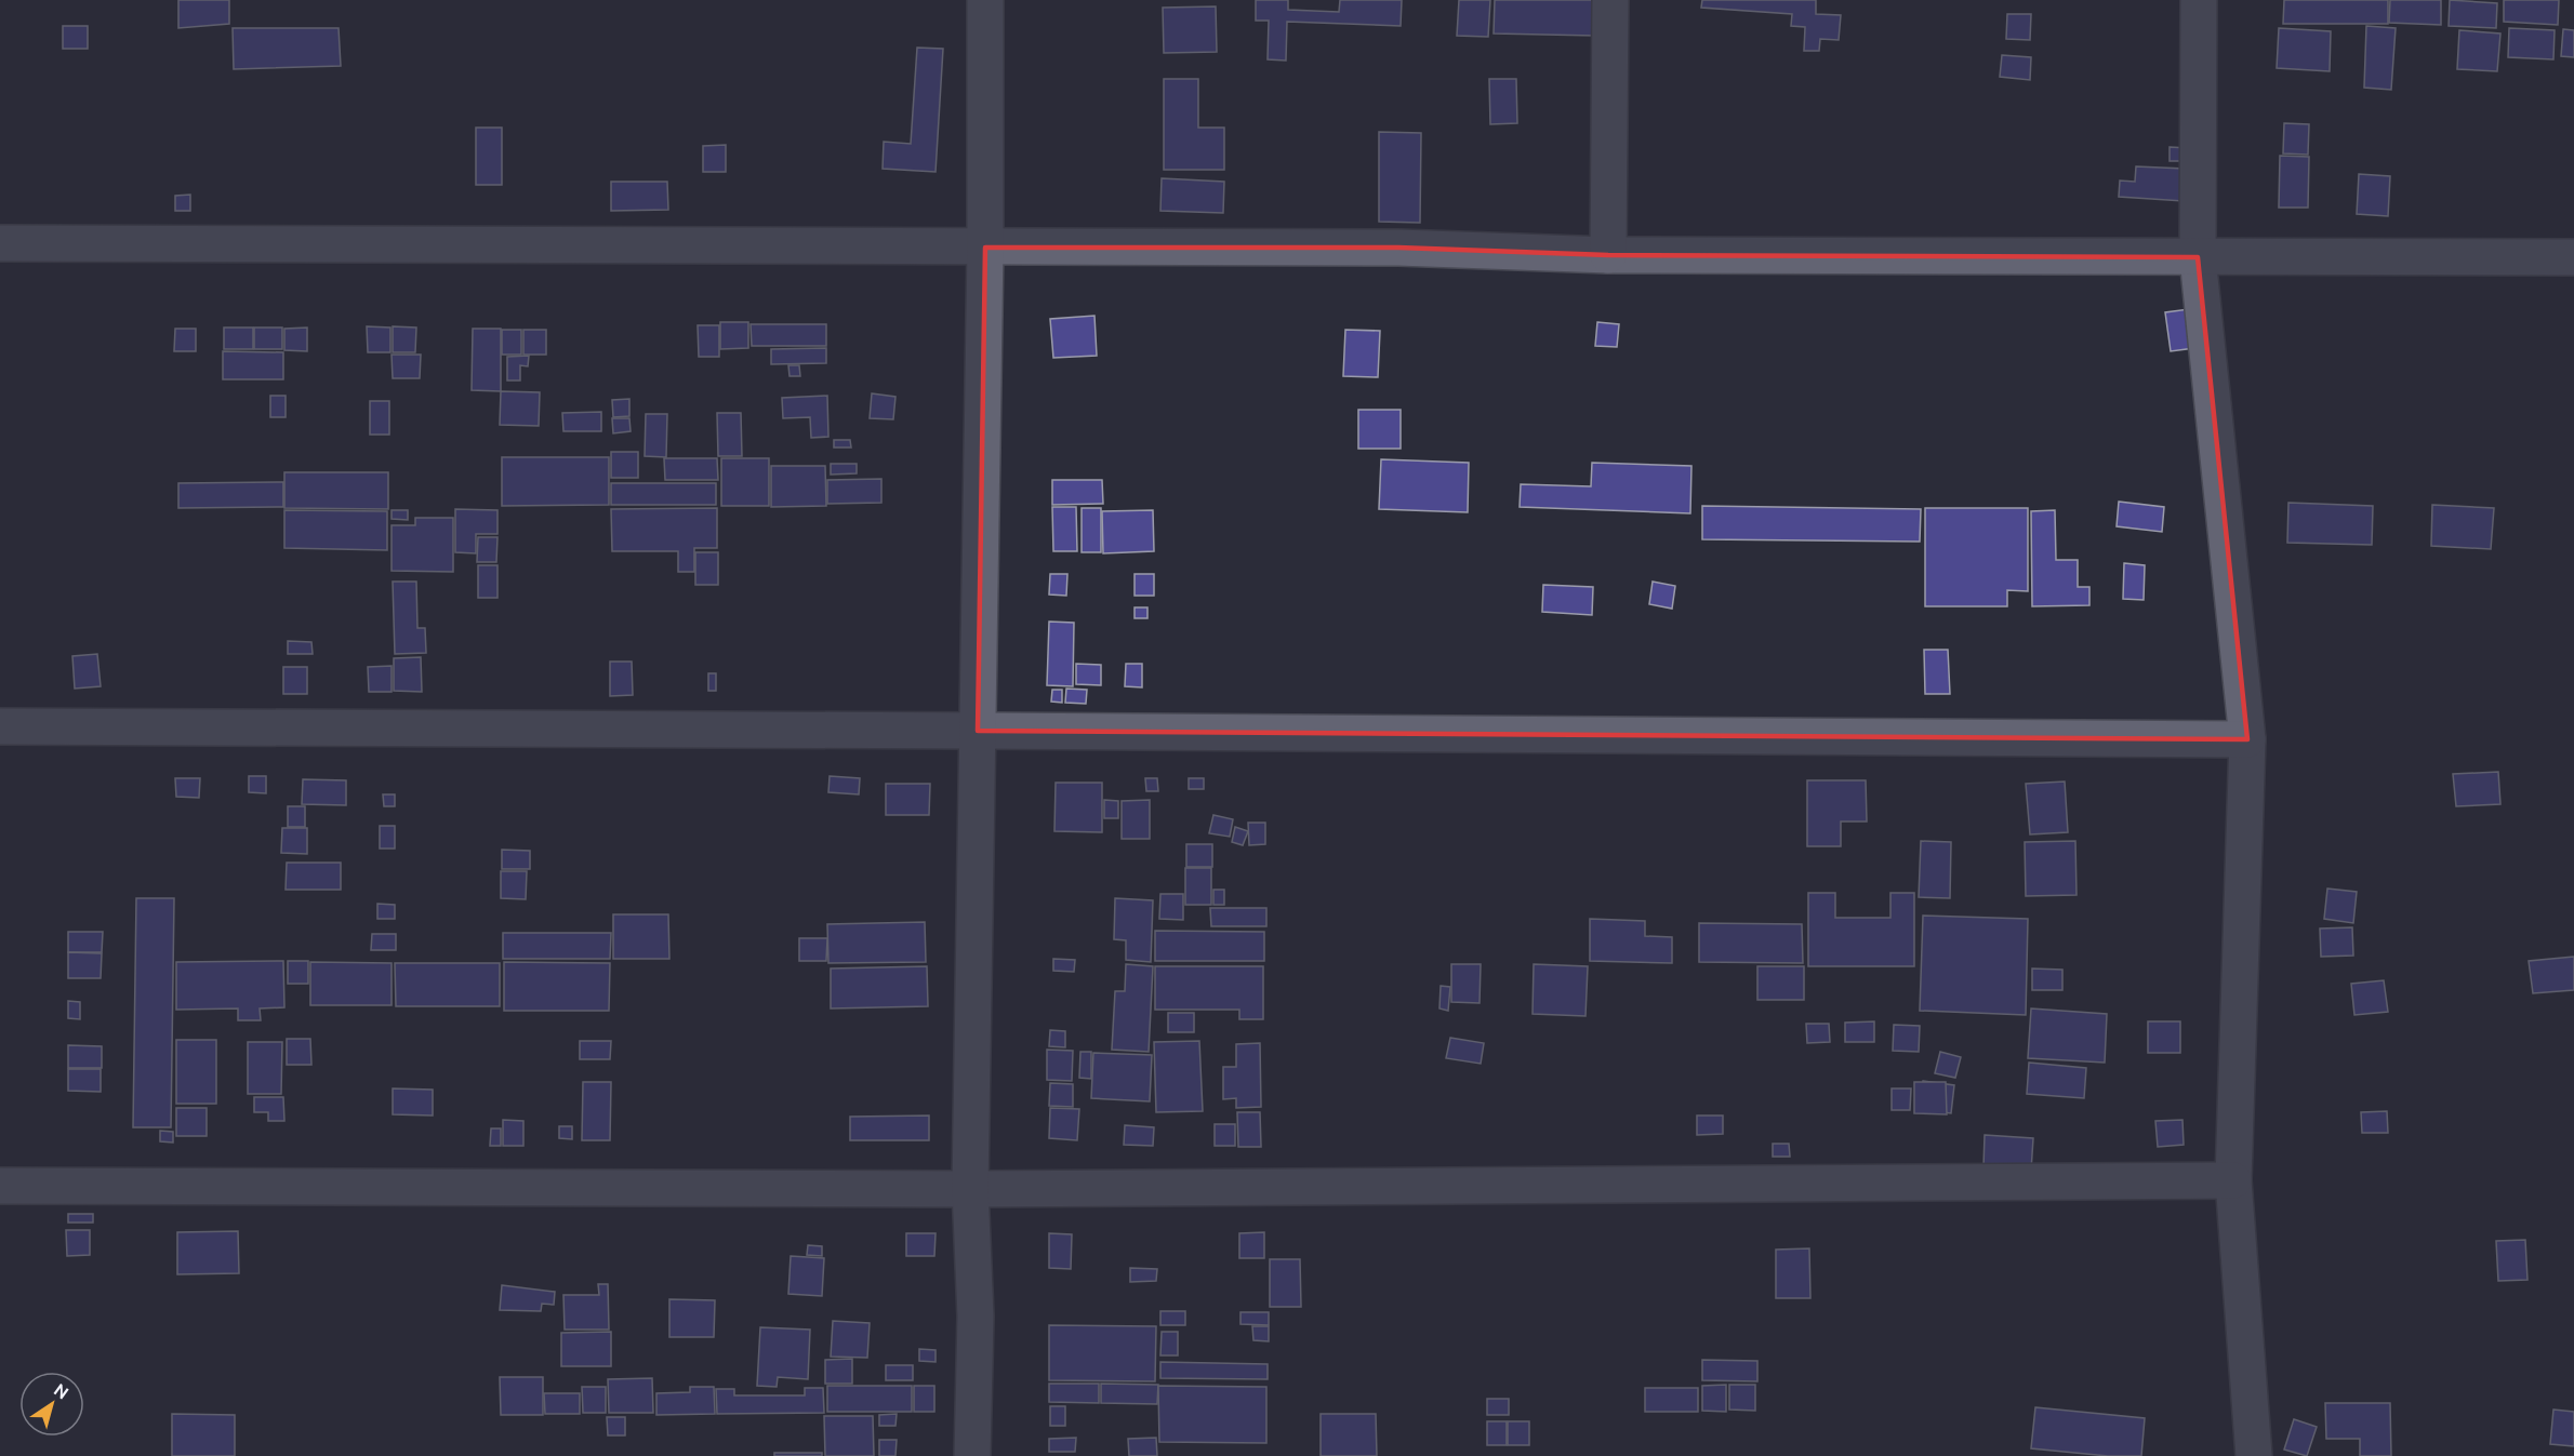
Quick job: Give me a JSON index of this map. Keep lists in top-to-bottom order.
{
  "north": "top right"
}
